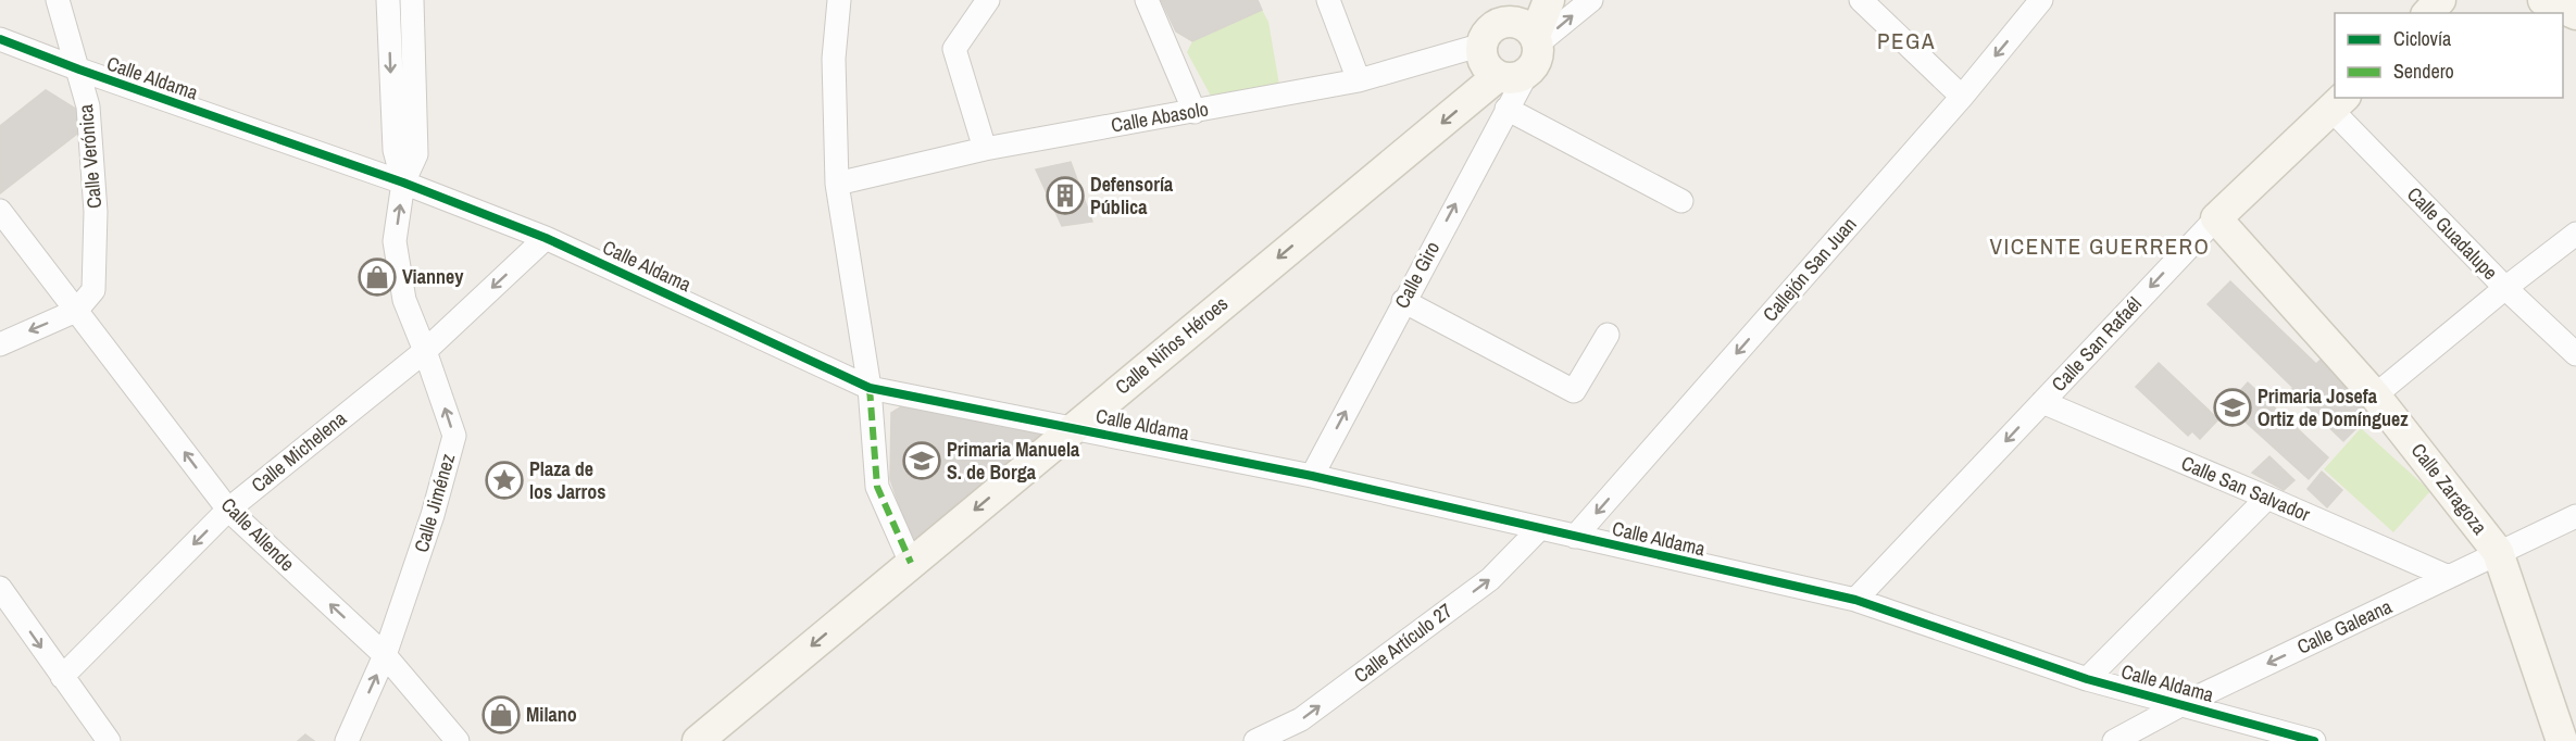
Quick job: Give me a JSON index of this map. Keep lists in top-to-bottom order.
{
  "streets": {
    "street": [
      "Calle Aldama",
      "Calle Abasolo",
      "Calle Verónica",
      "Calle Guadalupe",
      "Callejón San Juan",
      "Calle Giro",
      "Calle San Rafaél",
      "Calle Niños Héroes",
      "Calle Michelena",
      "Calle San Salvador",
      "Calle Zaragoza",
      "Calle Jiménez",
      "Calle Allende",
      "Calle Galeana",
      "Calle Artículo 27"
    ]
  },
  "crossings": [
    ["Calle Aldama", "Calle Verónica"],
    ["Calle Aldama", "Callejón San Juan"],
    ["Calle Aldama", "Calle Giro"],
    ["Calle Aldama", "Calle San Rafaél"],
    ["Calle Aldama", "Calle Niños Héroes"],
    ["Calle Aldama", "Calle Michelena"],
    ["Calle Aldama", "Calle Jiménez"],
    ["Calle Aldama", "Calle Galeana"],
    ["Calle Aldama", "Calle Artículo 27"],
    ["Calle Abasolo", "Calle Giro"],
    ["Calle Abasolo", "Calle Niños Héroes"],
    ["Calle Verónica", "Calle Allende"],
    ["Calle Guadalupe", "Calle San Rafaél"],
    ["Calle Giro", "Calle Niños Héroes"],
    ["Calle San Rafaél", "Calle San Salvador"],
    ["Calle San Rafaél", "Calle Zaragoza"],
    ["Calle Michelena", "Calle Jiménez"],
    ["Calle Michelena", "Calle Allende"],
    ["Calle San Salvador", "Calle Galeana"],
    ["Calle Zaragoza", "Calle Galeana"],
    ["Calle Jiménez", "Calle Allende"]
  ],
  "one_way": [
    "Callejón San Juan",
    "Calle Giro",
    "Calle San Rafaél",
    "Calle Niños Héroes",
    "Calle Michelena",
    "Calle Allende",
    "Calle Artículo 27"
  ],
  "districts": ["PEGA", "VICENTE GUERRERO"],
  "places": {
    "building": ["Defensoría Pública"],
    "shop": ["Vianney", "Milano"],
    "school or university": ["Primaria Josefa Ortiz de Domínguez", "Primaria Manuela S. de Borga"],
    "place": ["Plaza de los Jarros"]
  },
  "legend": ["Ciclovía", "Sendero"]
}
